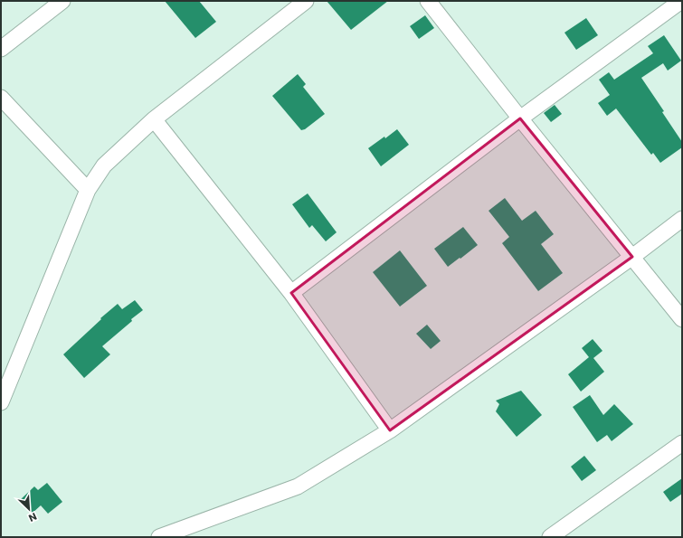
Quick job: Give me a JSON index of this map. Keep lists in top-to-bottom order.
{
  "north": "bottom right"
}
